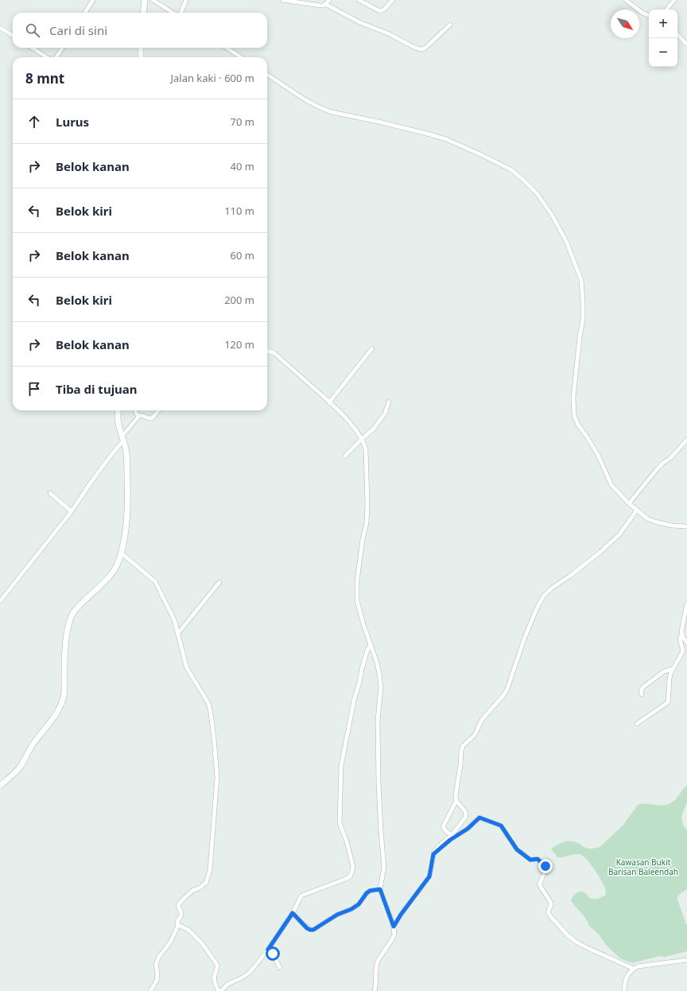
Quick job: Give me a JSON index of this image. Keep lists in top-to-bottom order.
{
  "parks": ["Kawasan Bukit Barisan Baleendah"],
  "north": "bottom right",
  "page": {
    "map_buttons": ["+", "−"],
    "search": "Cari di sini",
    "heading": ["8 mnt", "Jalan kaki · 600 m"],
    "list": [
      ["Lurus", "70 m"],
      ["Belok kanan", "40 m"],
      ["Belok kiri", "110 m"],
      ["Belok kanan", "60 m"],
      ["Belok kiri", "200 m"],
      ["Belok kanan", "120 m"],
      "Tiba di tujuan"
    ]
  }
}
